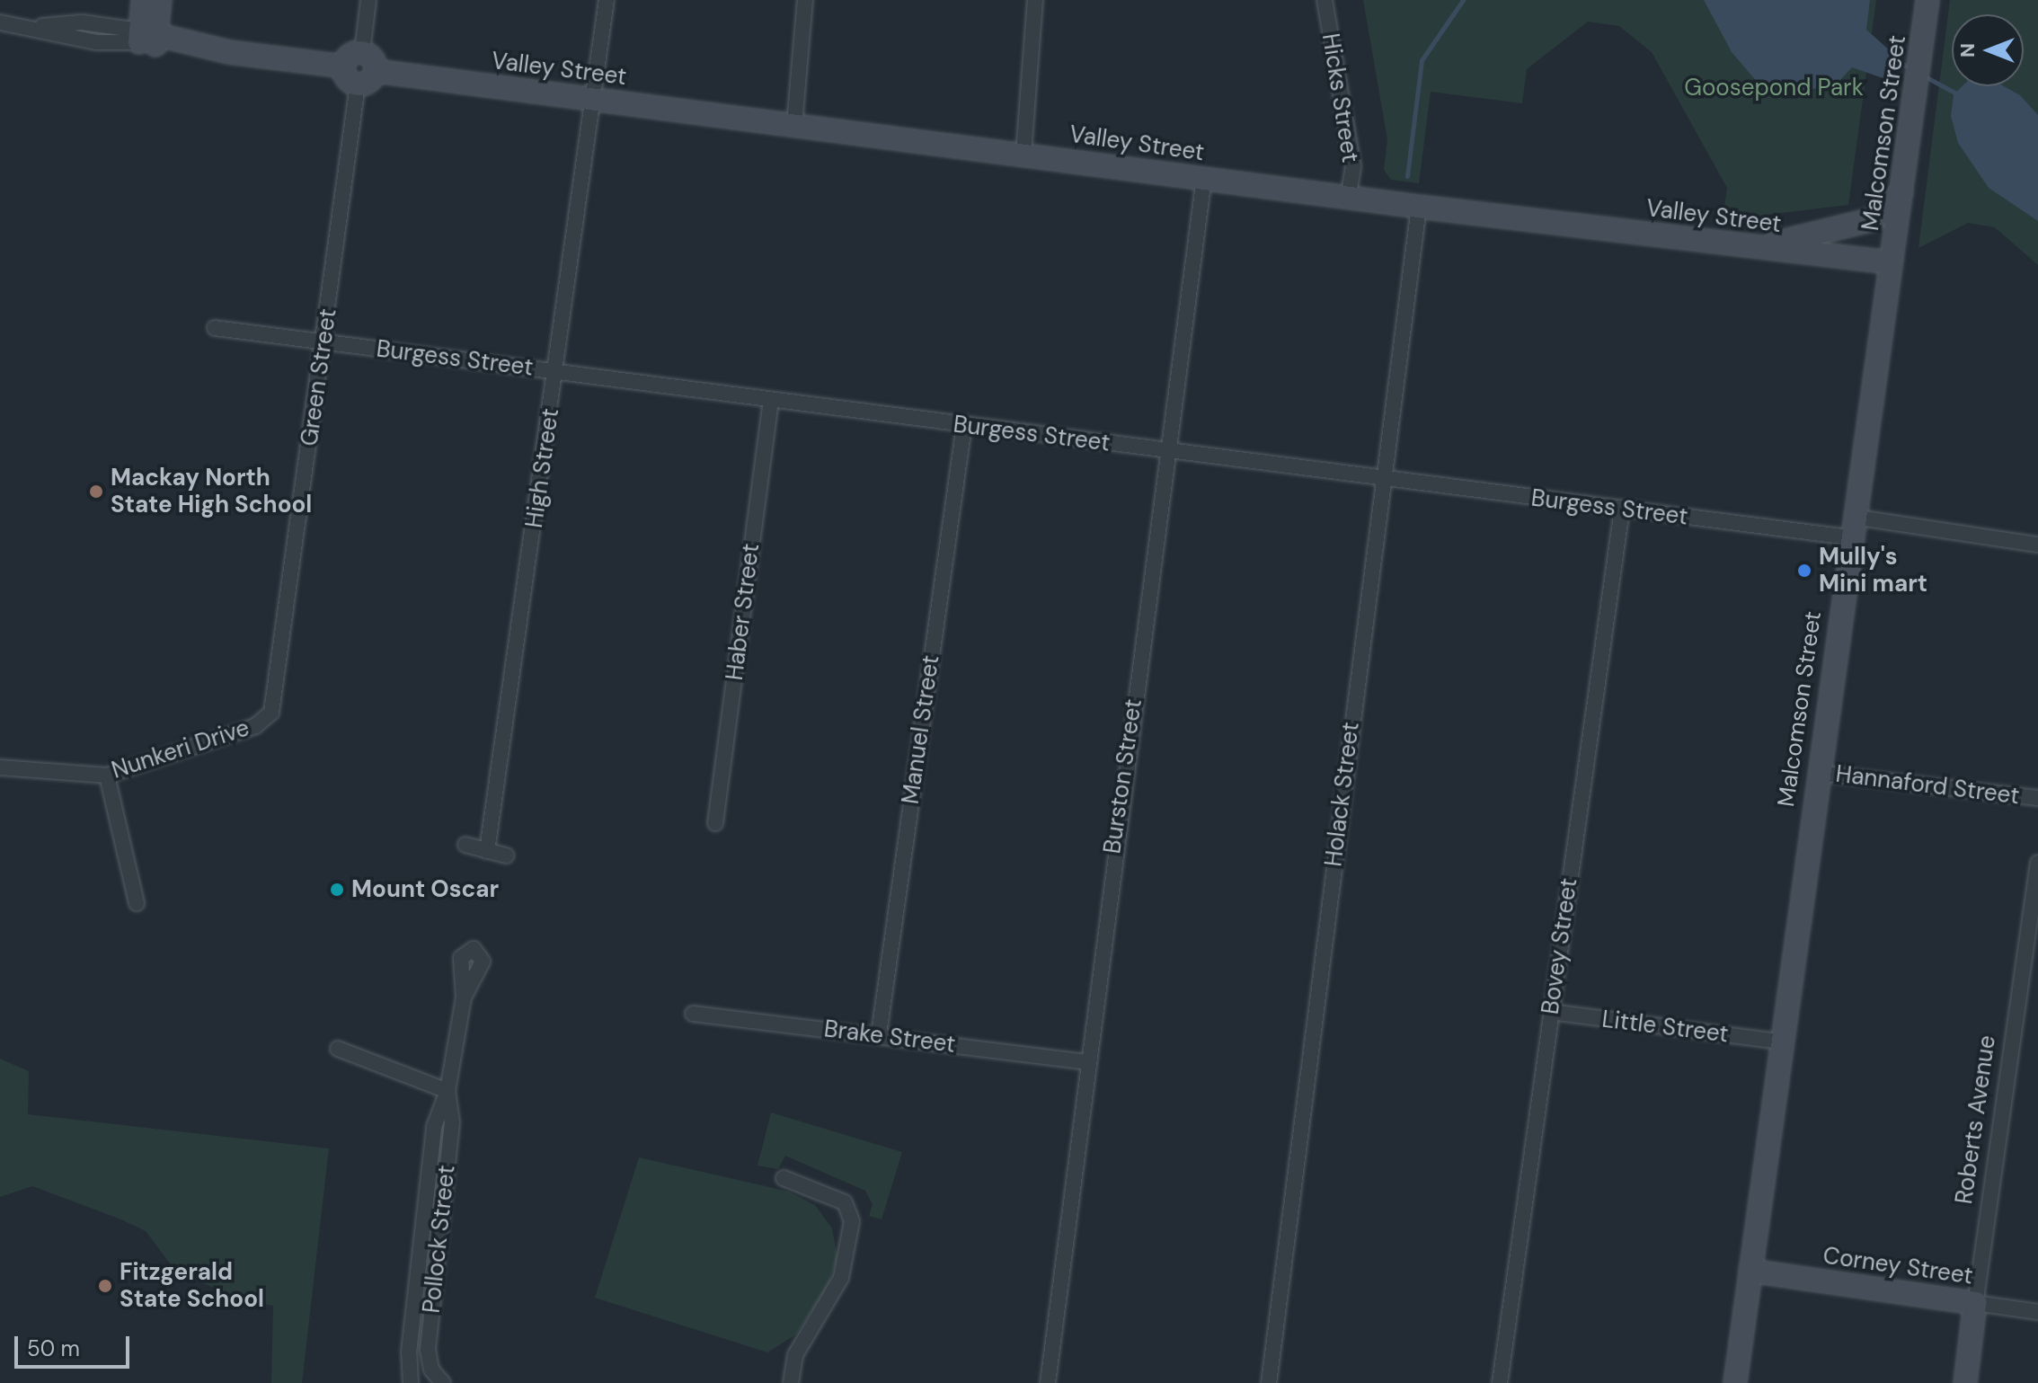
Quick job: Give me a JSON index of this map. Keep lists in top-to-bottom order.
{
  "streets": {
    "street": [
      "Valley Street",
      "Hicks Street",
      "Malcomson Street",
      "Burgess Street",
      "Green Street",
      "High Street",
      "Haber Street",
      "Manuel Street",
      "Nunkeri Drive",
      "Burston Street",
      "Hannaford Street",
      "Holack Street",
      "Bovey Street",
      "Little Street",
      "Brake Street",
      "Roberts Avenue",
      "Pollock Street",
      "Corney Street"
    ]
  },
  "crossings": [
    ["Valley Street", "Hicks Street"],
    ["Valley Street", "Malcomson Street"],
    ["Valley Street", "Green Street"],
    ["Valley Street", "High Street"],
    ["Valley Street", "Burston Street"],
    ["Valley Street", "Holack Street"],
    ["Malcomson Street", "Burgess Street"],
    ["Malcomson Street", "Hannaford Street"],
    ["Malcomson Street", "Little Street"],
    ["Malcomson Street", "Corney Street"],
    ["Burgess Street", "Green Street"],
    ["Burgess Street", "High Street"],
    ["Burgess Street", "Haber Street"],
    ["Burgess Street", "Manuel Street"],
    ["Burgess Street", "Burston Street"],
    ["Burgess Street", "Holack Street"],
    ["Burgess Street", "Bovey Street"],
    ["Green Street", "Nunkeri Drive"],
    ["Manuel Street", "Brake Street"],
    ["Burston Street", "Brake Street"],
    ["Bovey Street", "Little Street"],
    ["Roberts Avenue", "Corney Street"]
  ],
  "parks": ["Goosepond Park"],
  "places": [
    "Mackay North State High School",
    "Mully's Mini mart",
    "Mount Oscar",
    "Fitzgerald State School"
  ],
  "scale_bar": "50 m",
  "north": "left"
}
